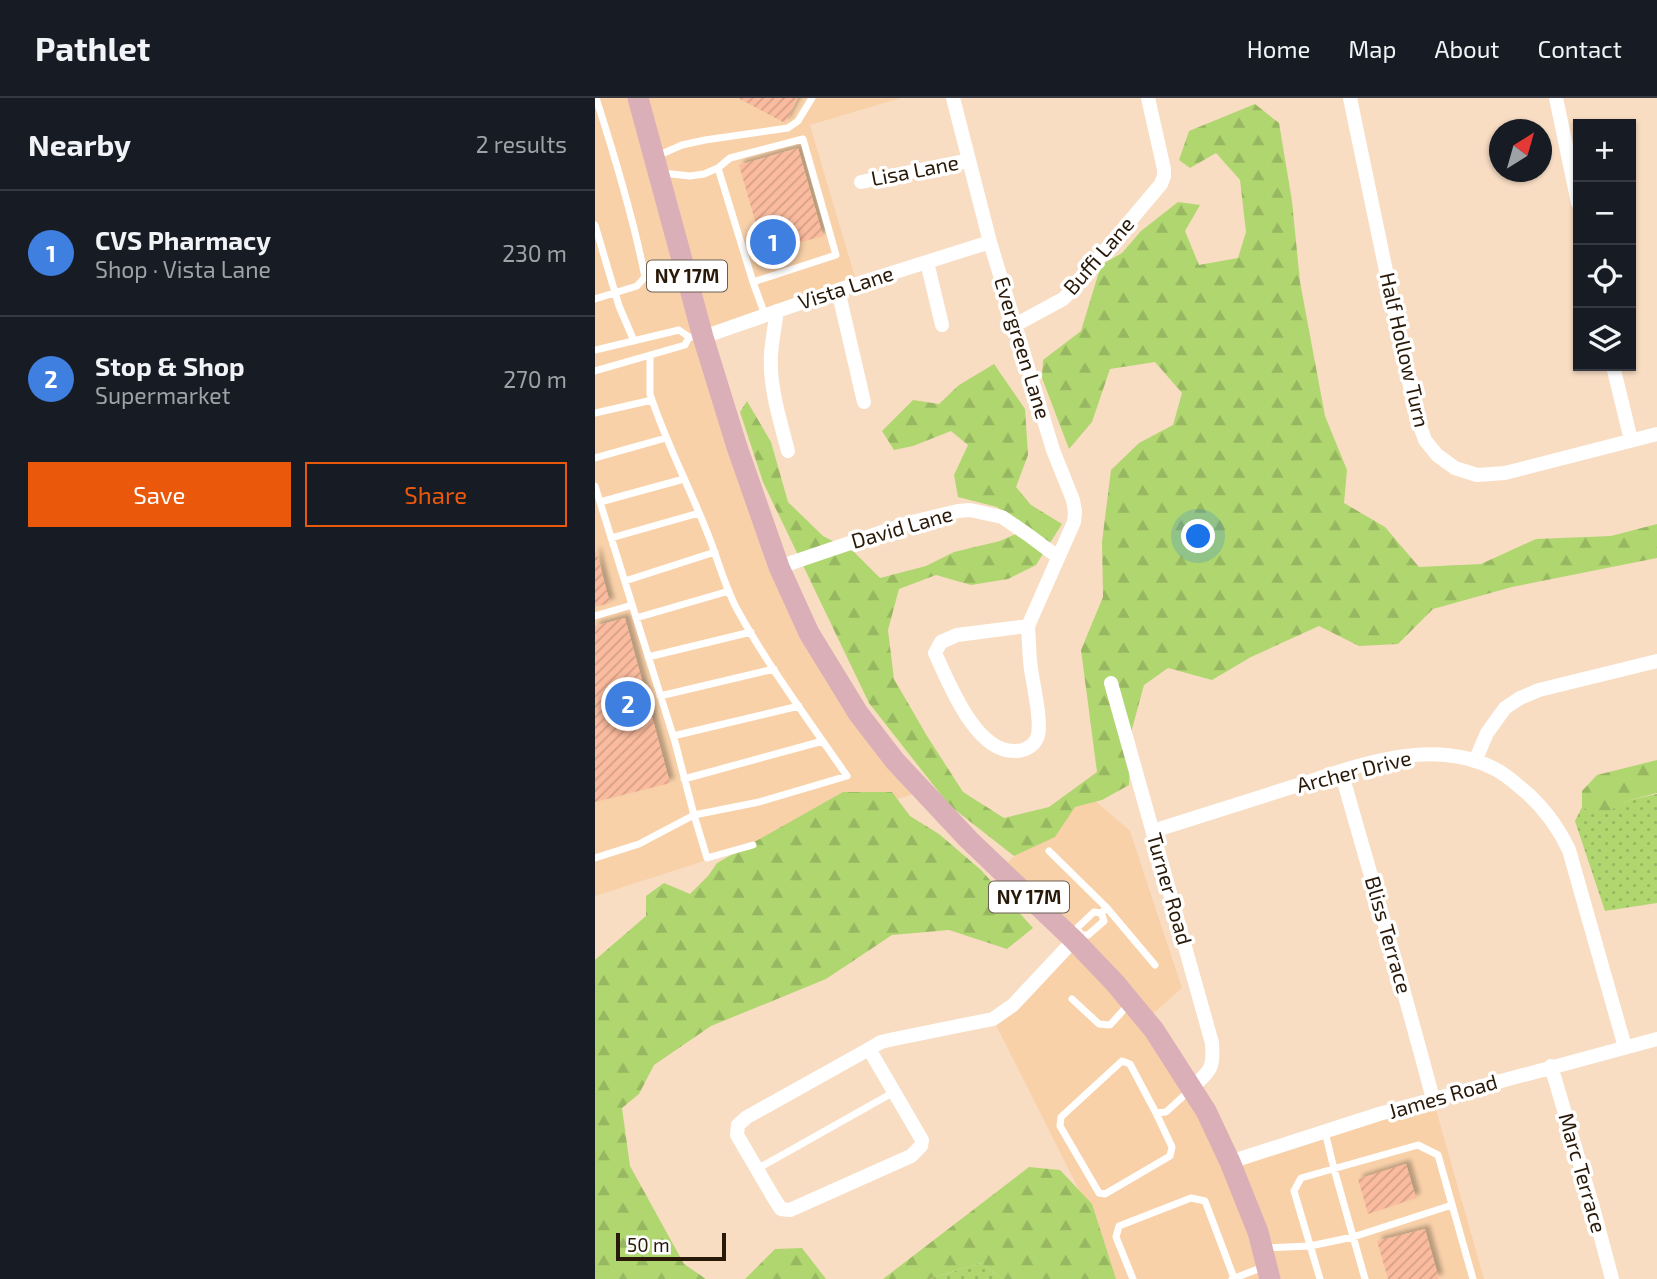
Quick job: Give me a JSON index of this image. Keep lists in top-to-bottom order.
{
  "streets": {
    "main road": ["NY 17M"],
    "street": [
      "Lisa Lane",
      "Buffi Lane",
      "Vista Lane",
      "Evergreen Lane",
      "Half Hollow Turn",
      "David Lane",
      "Archer Drive",
      "Turner Road",
      "Bliss Terrace",
      "James Road",
      "Marc Terrace"
    ]
  },
  "crossings": [
    ["Lisa Lane", "Evergreen Lane"],
    ["Buffi Lane", "Evergreen Lane"],
    ["NY 17M", "Vista Lane"],
    ["NY 17M", "David Lane"],
    ["NY 17M", "Turner Road"],
    ["NY 17M", "James Road"],
    ["Vista Lane", "Evergreen Lane"],
    ["Evergreen Lane", "David Lane"],
    ["Archer Drive", "Turner Road"],
    ["Archer Drive", "Bliss Terrace"],
    ["Archer Drive", "James Road"],
    ["Bliss Terrace", "James Road"],
    ["James Road", "Marc Terrace"]
  ],
  "scale_bar": "50 m",
  "north": "top right",
  "page": {
    "header": "Pathlet",
    "nav": [
      "Home",
      "Map",
      "About",
      "Contact"
    ],
    "heading": ["Nearby", "2 results"],
    "map_buttons": ["+", "−"],
    "list": [
      {
        "mark": "1",
        "name": "CVS Pharmacy",
        "note": "Shop · Vista Lane",
        "value": "230 m"
      },
      {
        "mark": "2",
        "name": "Stop & Shop",
        "note": "Supermarket",
        "value": "270 m"
      }
    ],
    "pins": ["1", "2"],
    "buttons": ["Save", "Share"],
    "scale": "50 m"
  }
}
